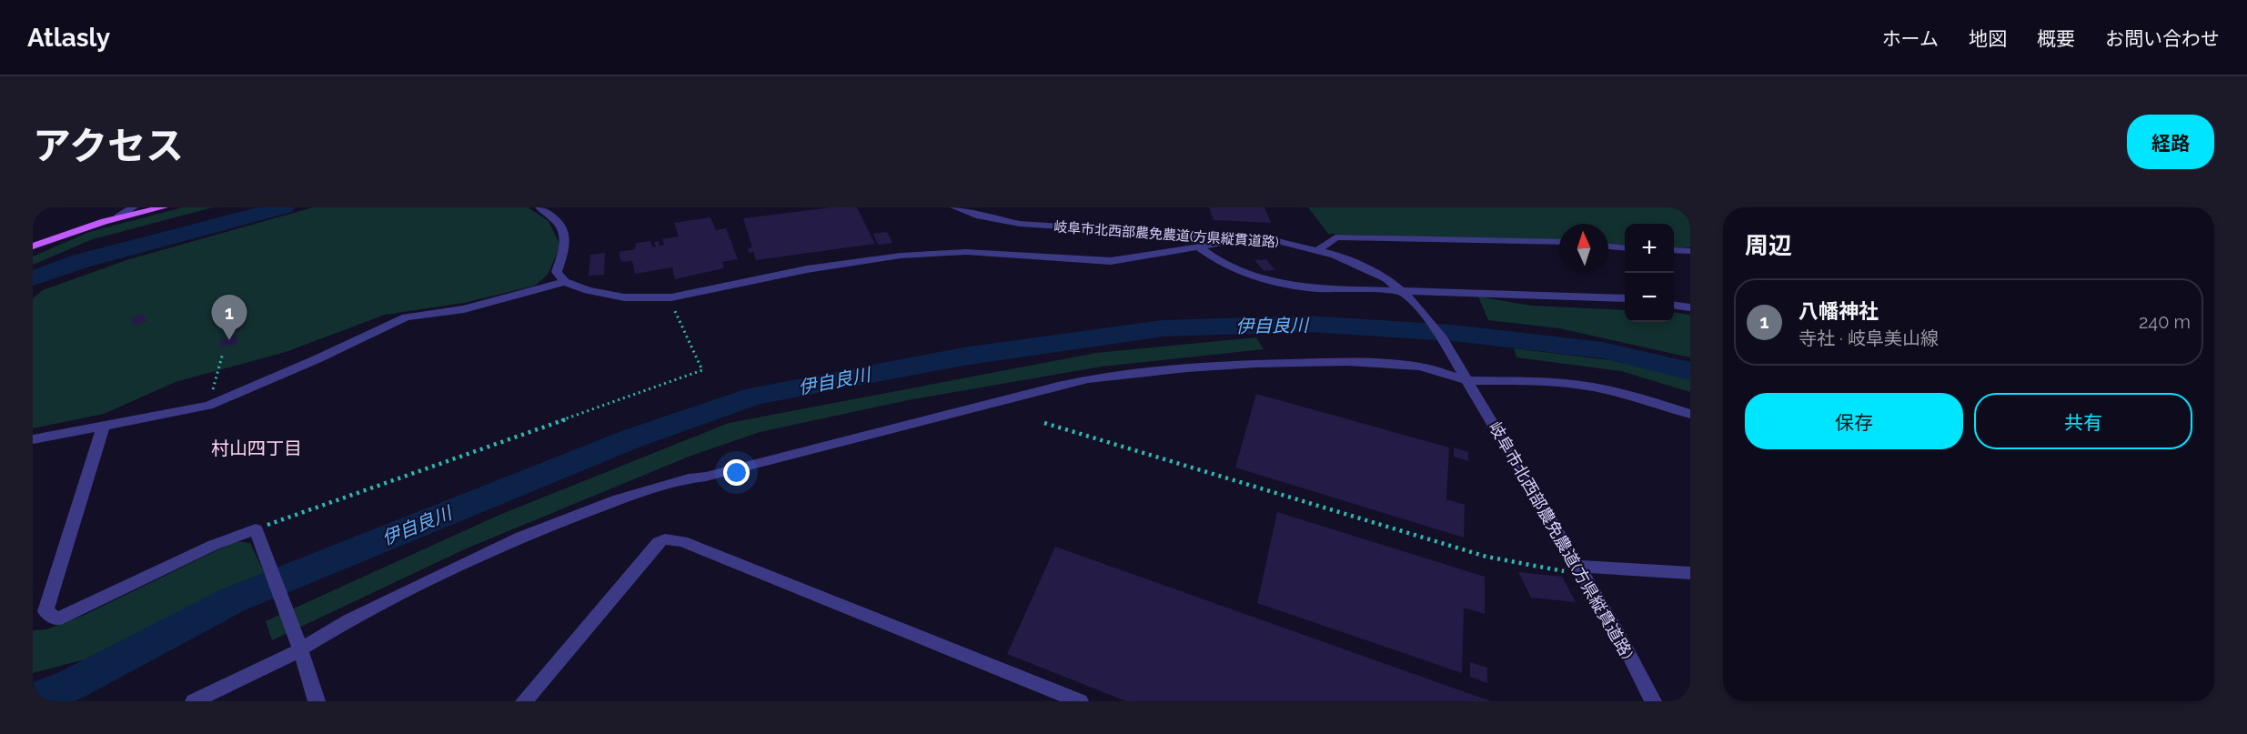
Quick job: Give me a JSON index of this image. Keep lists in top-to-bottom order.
{
  "streets": {
    "street": ["岐阜市北西部農免農道(方県縦貫道路)"]
  },
  "districts": ["村山四丁目"],
  "water": ["伊自良川"],
  "north": "top",
  "page": {
    "header": "Atlasly",
    "nav": [
      "ホーム",
      "地図",
      "概要",
      "お問い合わせ"
    ],
    "title": "アクセス",
    "buttons": [
      "経路",
      ["保存", "共有"]
    ],
    "heading": "周辺",
    "map_buttons": ["+", "−"],
    "list": [
      {
        "mark": "1",
        "name": "八幡神社",
        "note": "寺社 · 岐阜美山線",
        "value": "240 m"
      }
    ],
    "pins": "1"
  }
}
